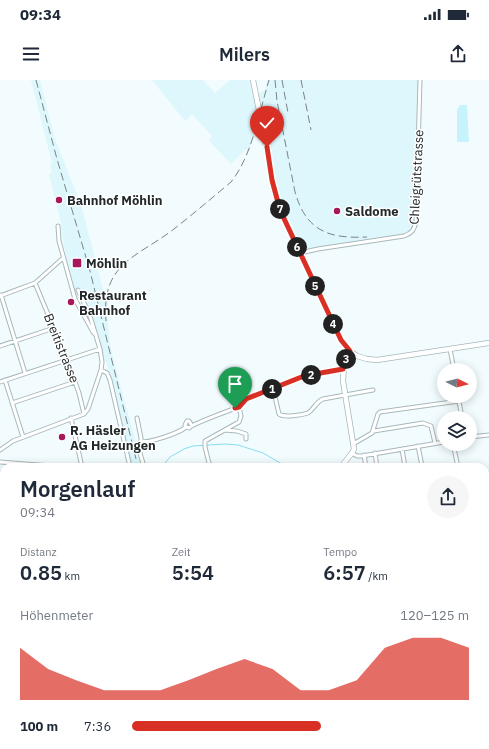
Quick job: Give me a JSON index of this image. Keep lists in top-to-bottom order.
{
  "streets": {
    "street": ["Chleigrütstrasse", "Breitistrasse"]
  },
  "places": {
    "other": [
      "Bahnhof Möhlin",
      "Saldome",
      "Restaurant Bahnhof",
      "R. Häsler AG Heizungen"
    ],
    "transit": ["Möhlin"]
  },
  "north": "right",
  "page": {
    "status": "09:34",
    "header": "Milers",
    "pins": [
      "7",
      "6",
      "5",
      "4",
      "3",
      "2",
      "1"
    ],
    "heading": ["Morgenlauf", "09:34"],
    "stats": [
      ["Distanz", "0.85 km"],
      ["Zeit", "5:54"],
      ["Tempo", "6:57 /km"]
    ],
    "chart": ["Höhenmeter", "120–125 m"],
    "list": [
      {
        "name": "100 m",
        "note": "7:36"
      }
    ]
  }
}
